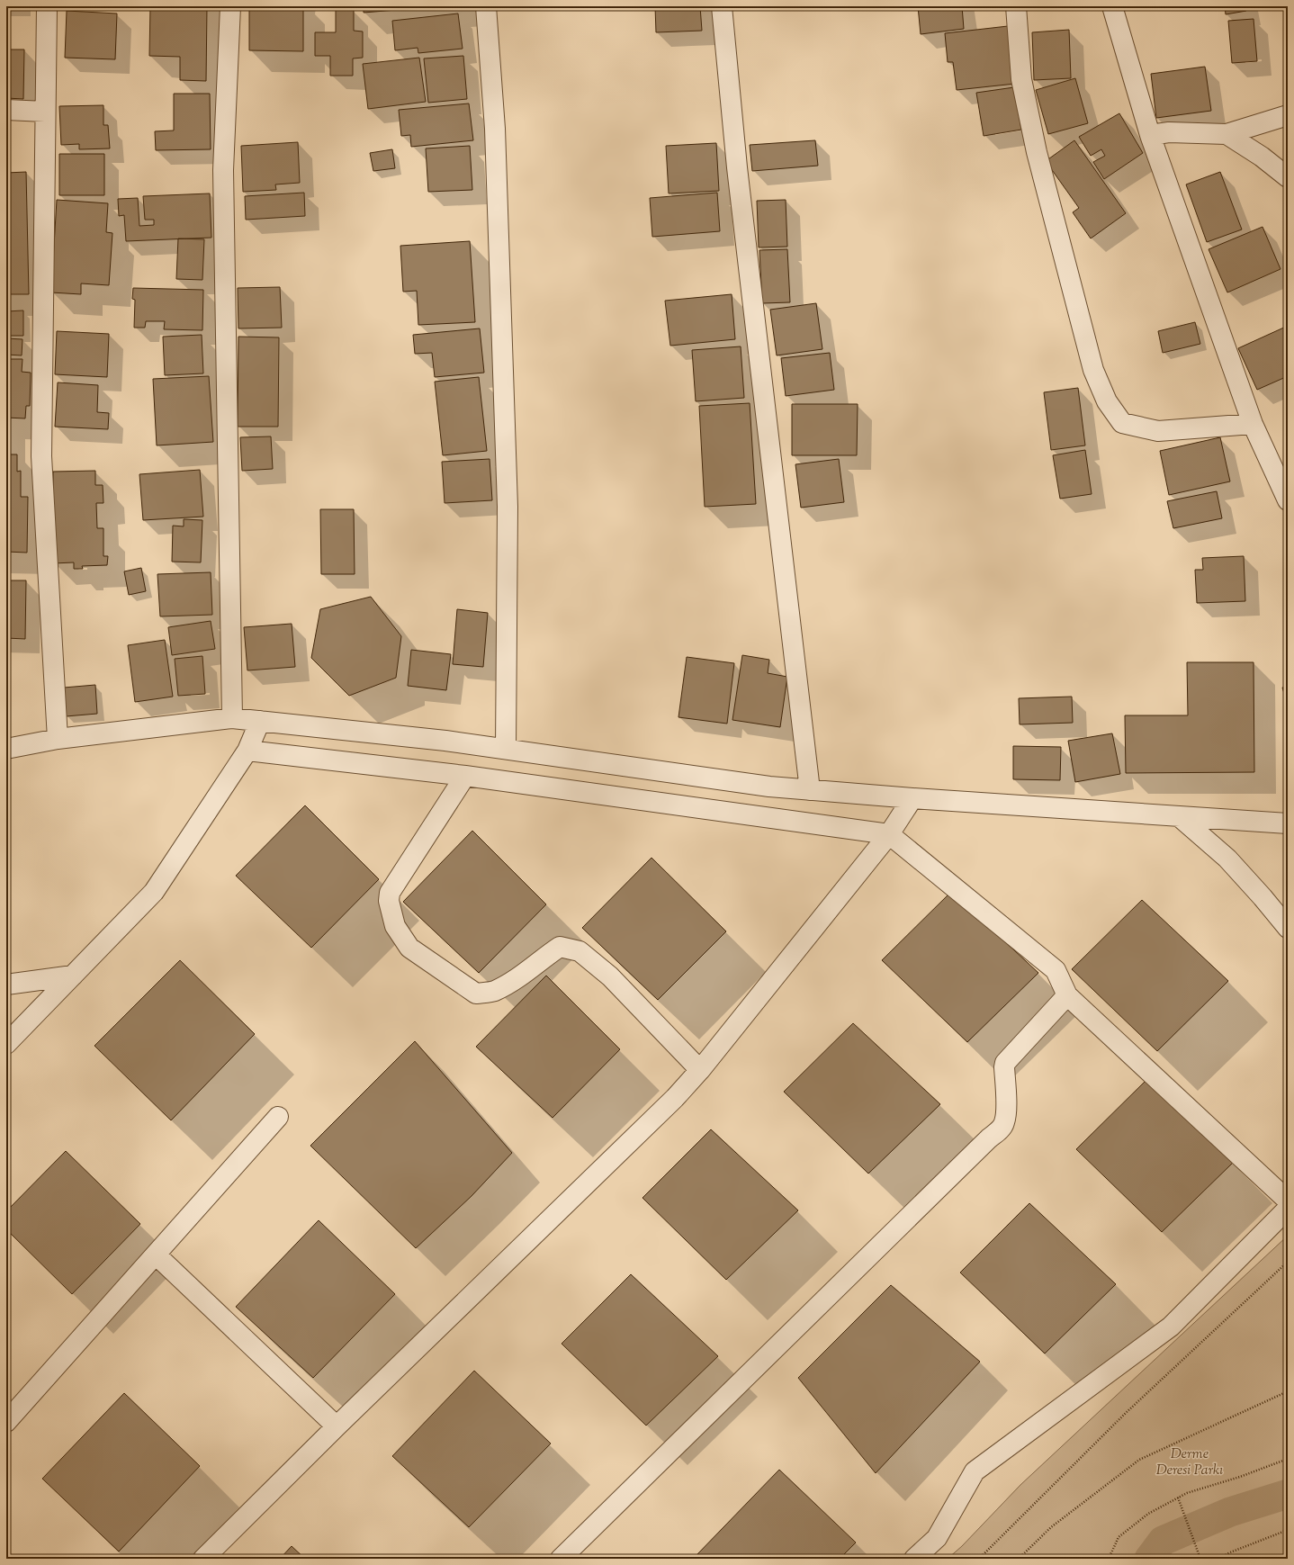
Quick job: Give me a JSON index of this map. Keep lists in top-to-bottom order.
{
  "parks": ["Derme Deresi Parkı"]
}
